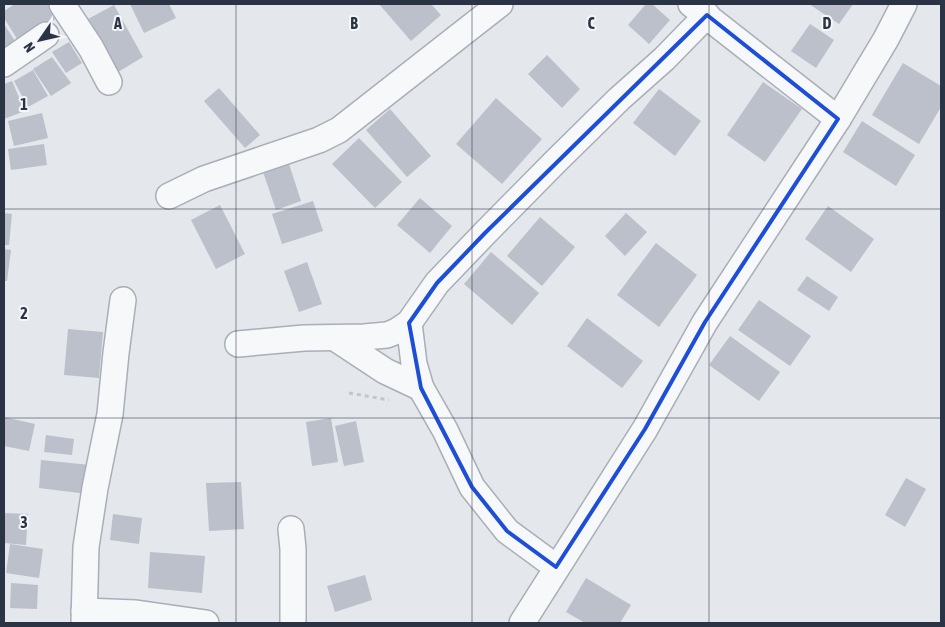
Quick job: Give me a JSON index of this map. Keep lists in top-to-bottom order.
{
  "north": "bottom left",
  "grid": {
    "columns": [
      "A",
      "B",
      "C",
      "D"
    ],
    "rows": ["1", "2", "3"]
  }
}
